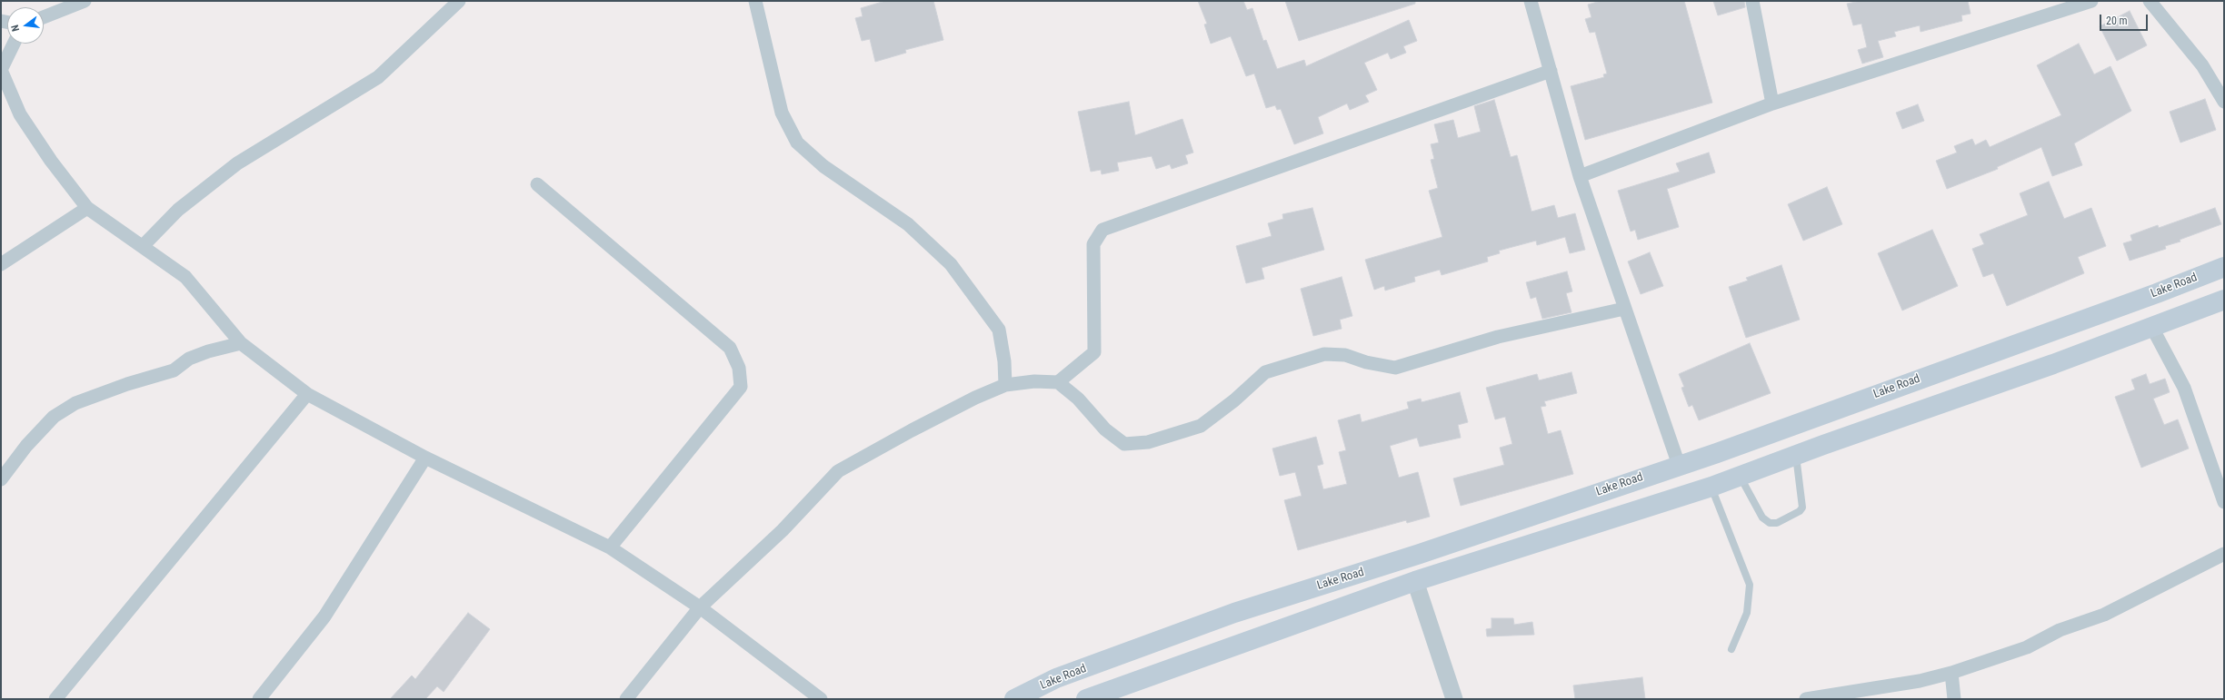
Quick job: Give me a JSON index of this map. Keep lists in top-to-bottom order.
{
  "streets": {
    "main road": ["Lake Road"]
  },
  "scale_bar": "20 m",
  "north": "left"
}
